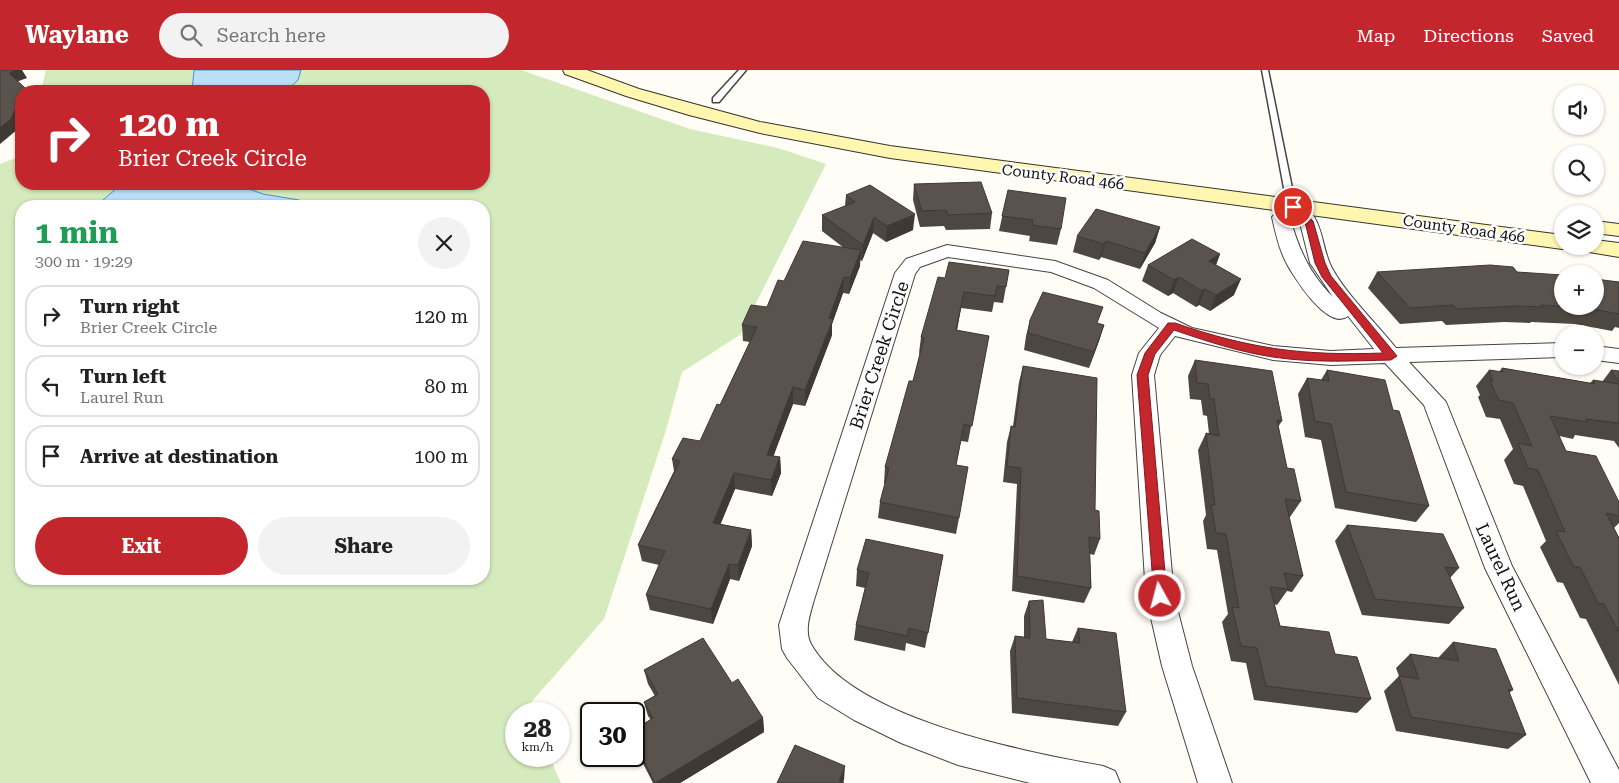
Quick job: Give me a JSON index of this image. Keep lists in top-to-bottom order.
{
  "streets": {
    "main road": ["County Road 466"],
    "street": ["Brier Creek Circle", "Laurel Run"]
  },
  "crossings": [
    ["County Road 466", "Laurel Run"],
    ["Brier Creek Circle", "Laurel Run"]
  ],
  "page": {
    "header": "Waylane",
    "search": "Search here",
    "nav": ["Map", "Directions", "Saved"],
    "map_buttons": ["+", "−"],
    "turn": ["120 m", "Brier Creek Circle"],
    "heading": ["1 min", "300 m · 19:29"],
    "list": [
      {
        "name": "Turn right",
        "note": "Brier Creek Circle",
        "value": "120 m"
      },
      {
        "name": "Turn left",
        "note": "Laurel Run",
        "value": "80 m"
      },
      {
        "name": "Arrive at destination",
        "value": "100 m"
      }
    ],
    "buttons": ["Exit", "Share"],
    "speed": "28 km/h",
    "limit": "30"
  }
}
